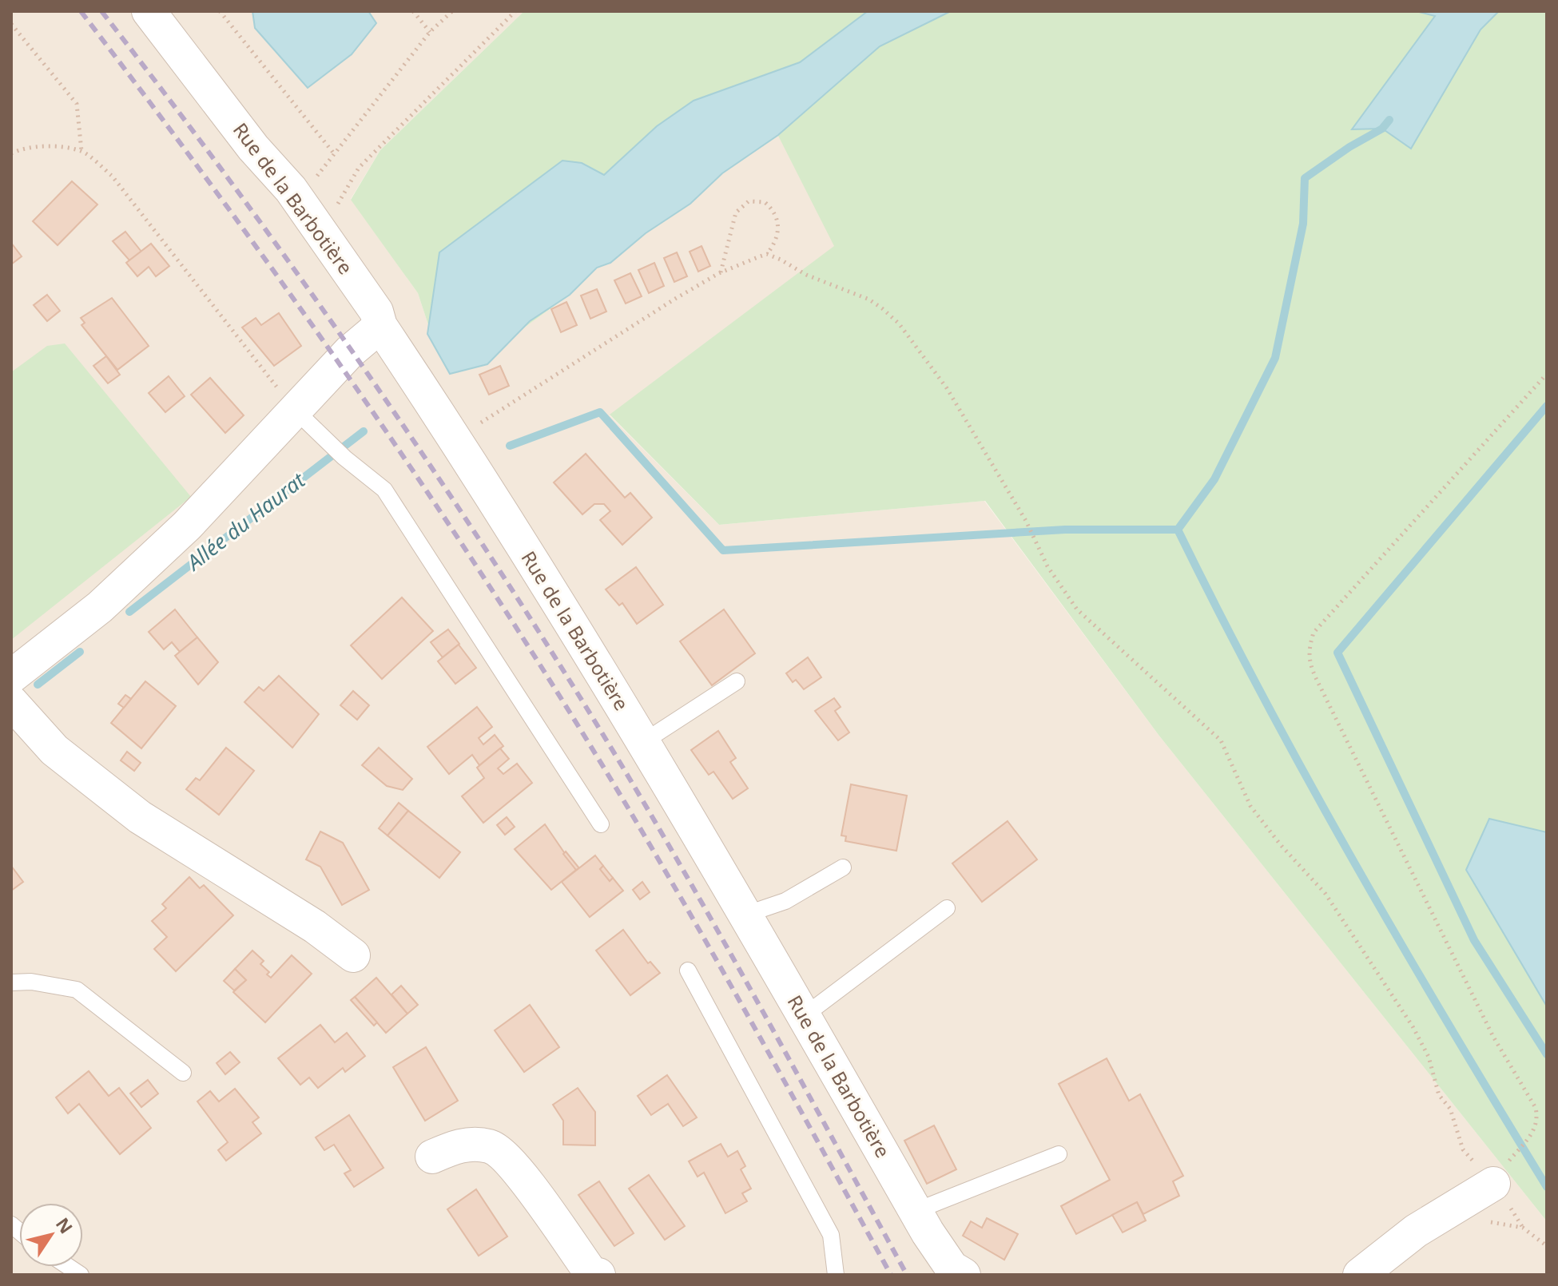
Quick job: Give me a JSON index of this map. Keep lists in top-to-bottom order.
{
  "streets": {
    "street": ["Rue de la Barbotière"]
  },
  "water": ["Allée du Haurat"],
  "north": "top right"
}
